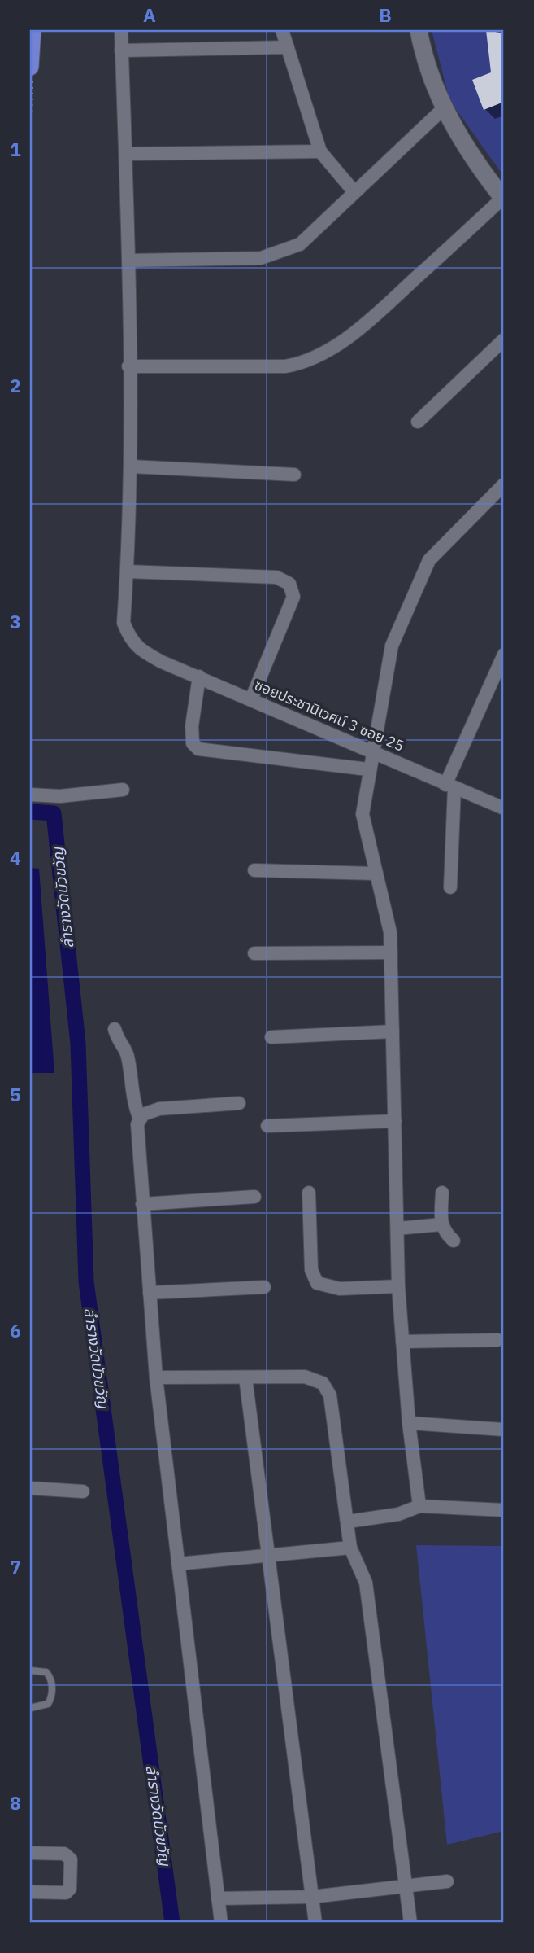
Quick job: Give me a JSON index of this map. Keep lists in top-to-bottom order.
{
  "streets": {
    "street": ["ซอยประชานิเวศน์ 3 ซอย 25"]
  },
  "water": ["ลำรางวัดบัวขวัญ"],
  "grid": {
    "columns": ["A", "B"],
    "rows": [
      "1",
      "2",
      "3",
      "4",
      "5",
      "6",
      "7",
      "8"
    ]
  }
}
